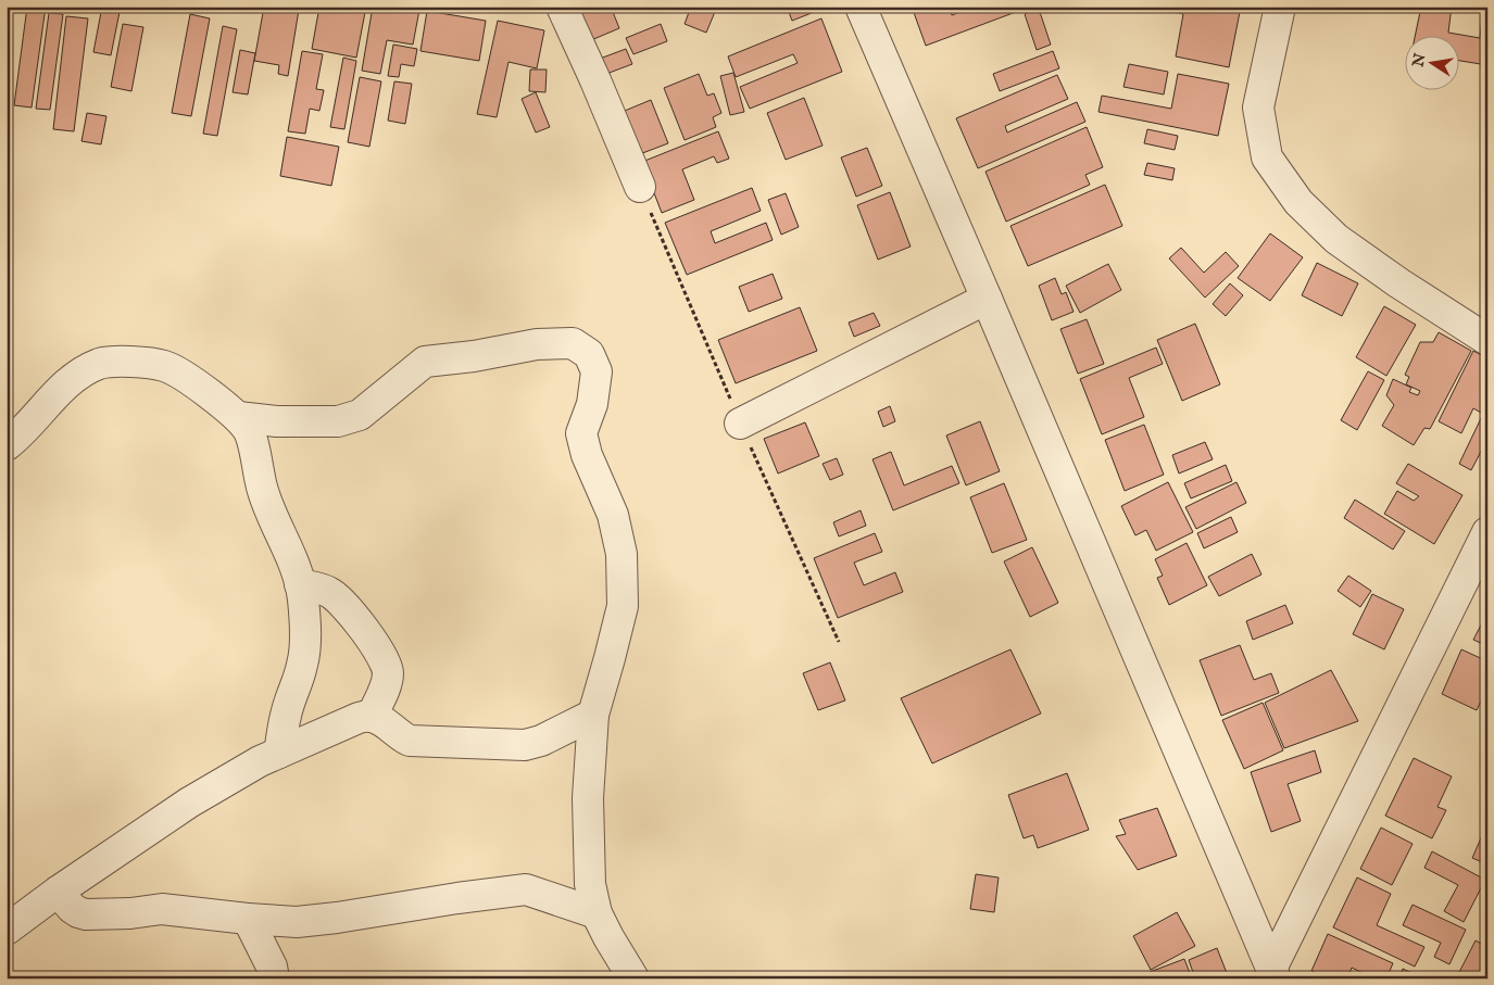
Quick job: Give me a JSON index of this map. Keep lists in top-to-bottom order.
{
  "north": "left"
}
